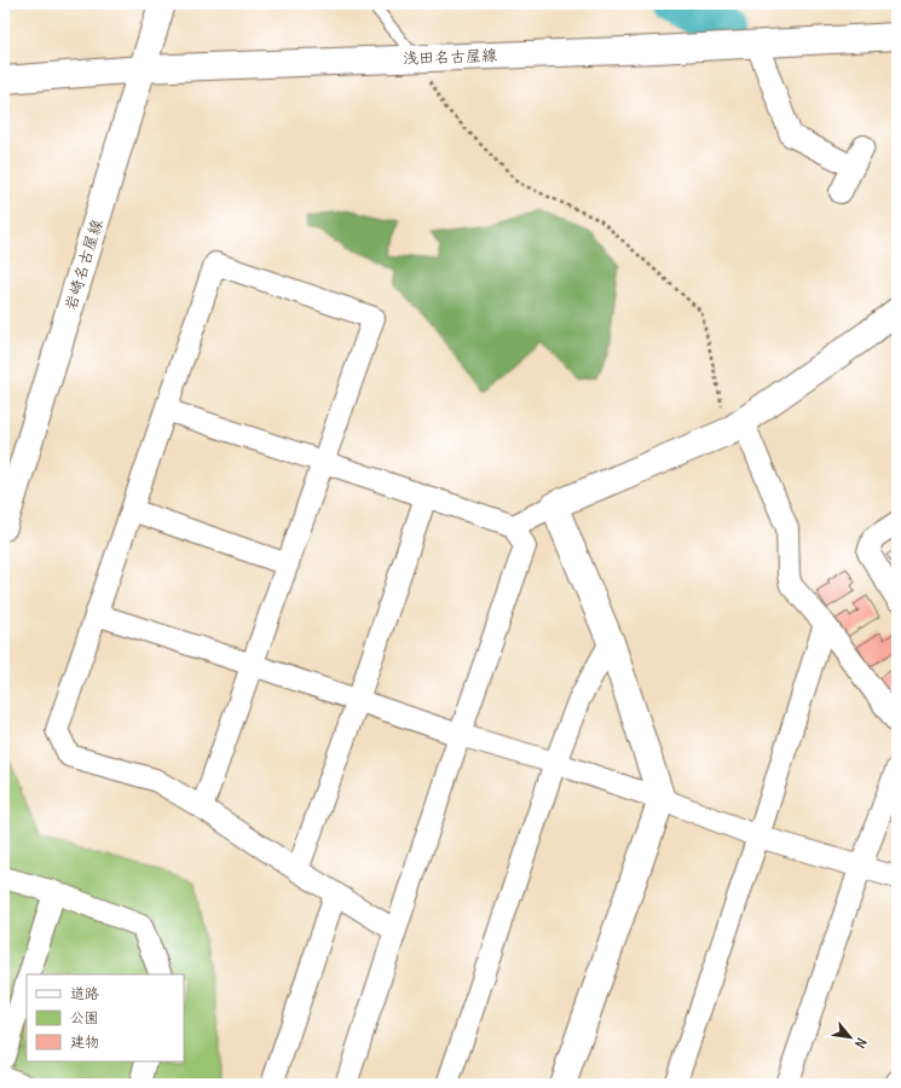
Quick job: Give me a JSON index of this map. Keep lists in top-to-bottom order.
{
  "streets": {
    "main road": ["浅田名古屋線", "岩崎名古屋線"]
  },
  "crossings": [
    ["浅田名古屋線", "岩崎名古屋線"]
  ],
  "legend": ["道路", "公園", "建物"],
  "north": "bottom right"
}
